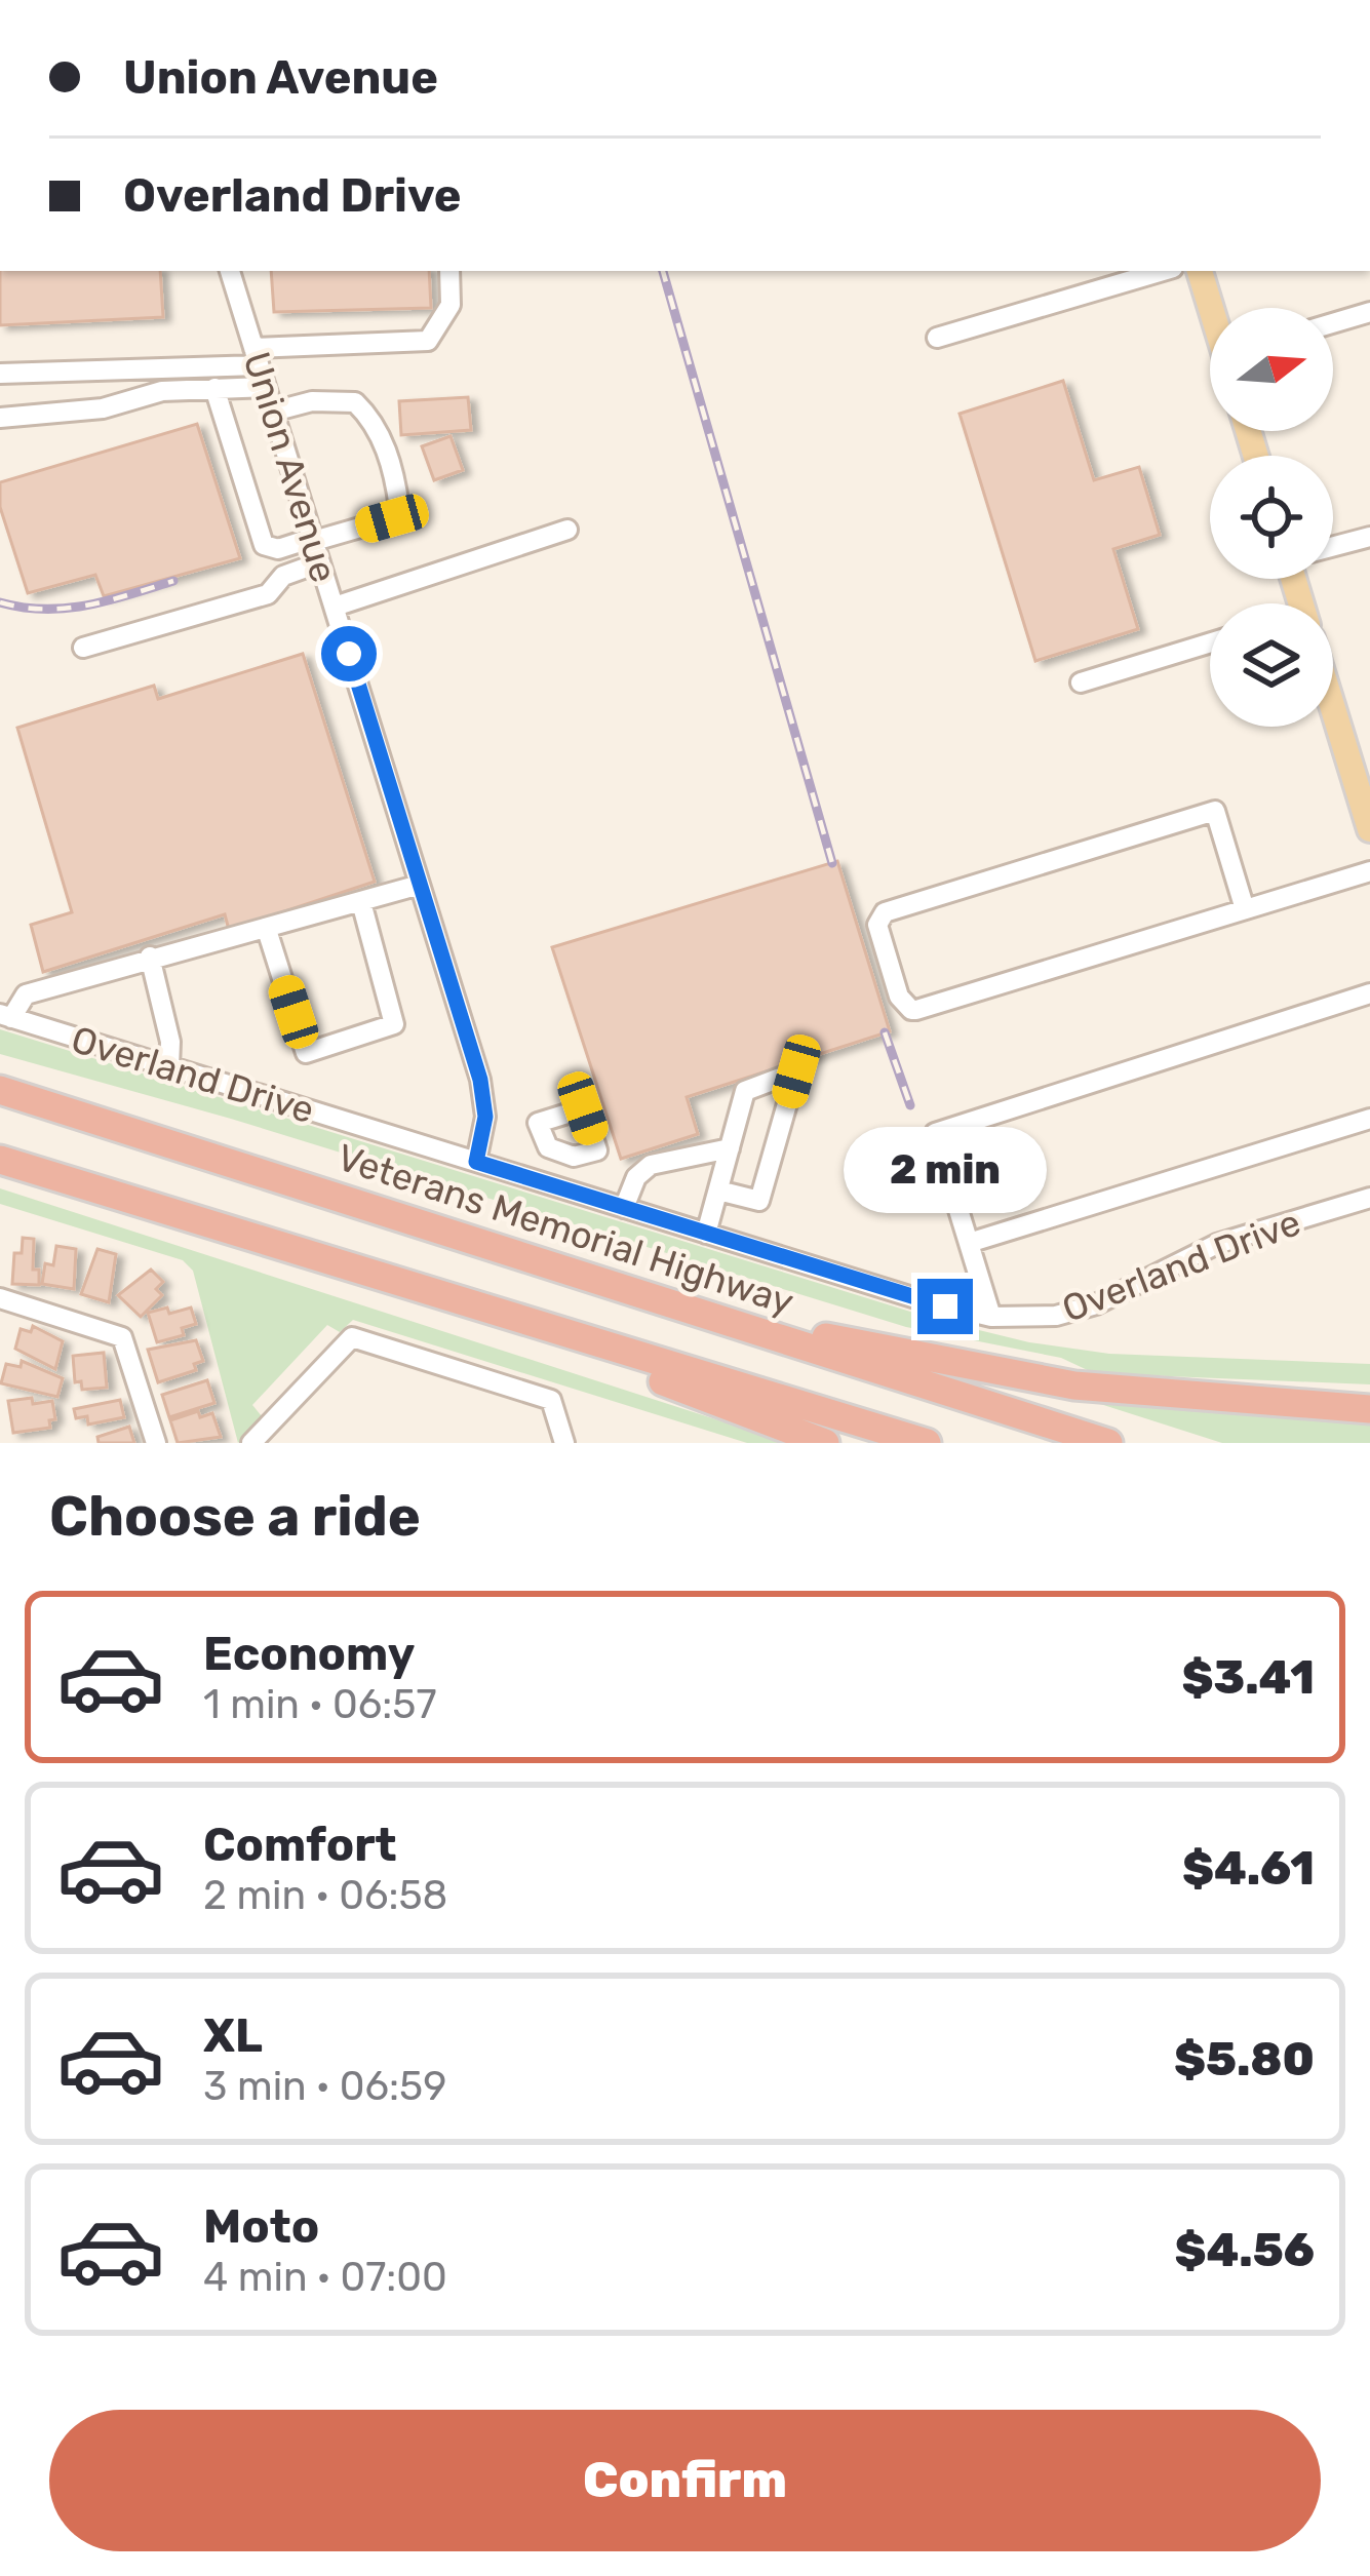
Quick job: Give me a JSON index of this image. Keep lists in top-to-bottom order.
{
  "streets": {
    "highway": ["Veterans Memorial Highway"],
    "street": ["Union Avenue", "Overland Drive"]
  },
  "crossings": [
    ["Union Avenue", "Overland Drive"]
  ],
  "north": "right",
  "page": {
    "banner": ["Union Avenue", "Overland Drive"],
    "bubble": "2 min",
    "heading": "Choose a ride",
    "list": [
      {
        "name": "Economy",
        "note": "1 min · 06:57",
        "value": "$3.41"
      },
      {
        "name": "Comfort",
        "note": "2 min · 06:58",
        "value": "$4.61"
      },
      {
        "name": "XL",
        "note": "3 min · 06:59",
        "value": "$5.80"
      },
      {
        "name": "Moto",
        "note": "4 min · 07:00",
        "value": "$4.56"
      }
    ],
    "buttons": "Confirm"
  }
}
